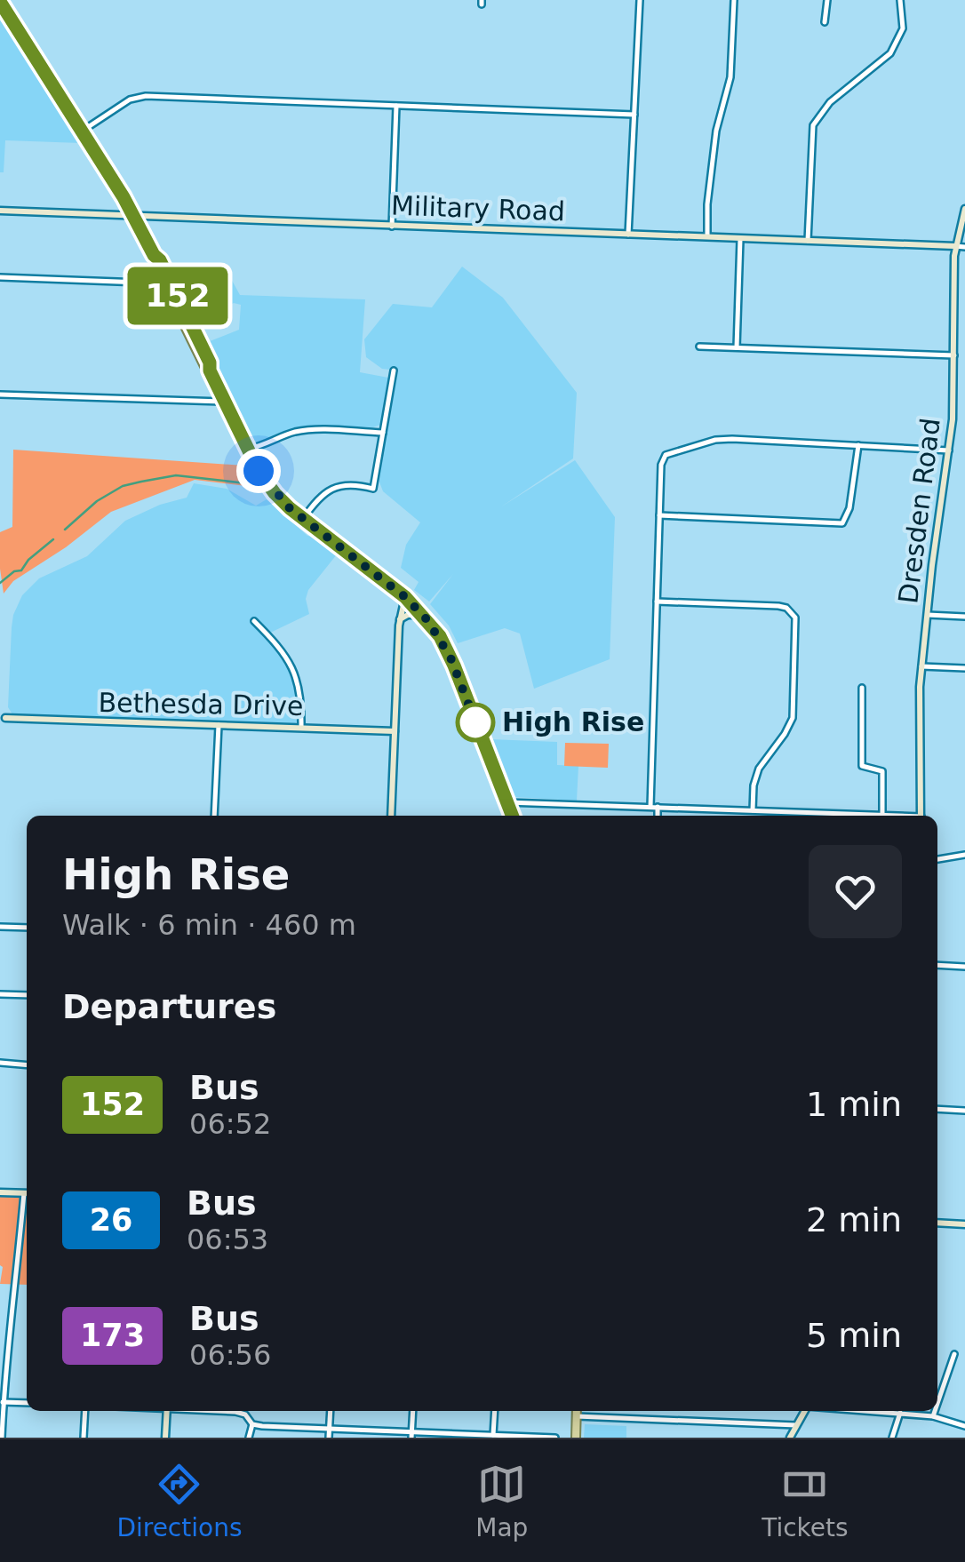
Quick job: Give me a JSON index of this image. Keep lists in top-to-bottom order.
{
  "streets": {
    "street": ["Military Road", "Dresden Road", "Bethesda Drive"]
  },
  "crossings": [
    ["Military Road", "Dresden Road"]
  ],
  "places": ["High Rise"],
  "lines": ["bus line 152"],
  "page": {
    "on_map": "152",
    "heading": [
      ["High Rise", "Walk · 6 min · 460 m"],
      "Departures"
    ],
    "list": [
      {
        "mark": "152",
        "name": "Bus",
        "note": "06:52",
        "value": "1 min"
      },
      {
        "mark": "26",
        "name": "Bus",
        "note": "06:53",
        "value": "2 min"
      },
      {
        "mark": "173",
        "name": "Bus",
        "note": "06:56",
        "value": "5 min"
      }
    ],
    "tabs": ["Directions", "Map", "Tickets"]
  }
}
